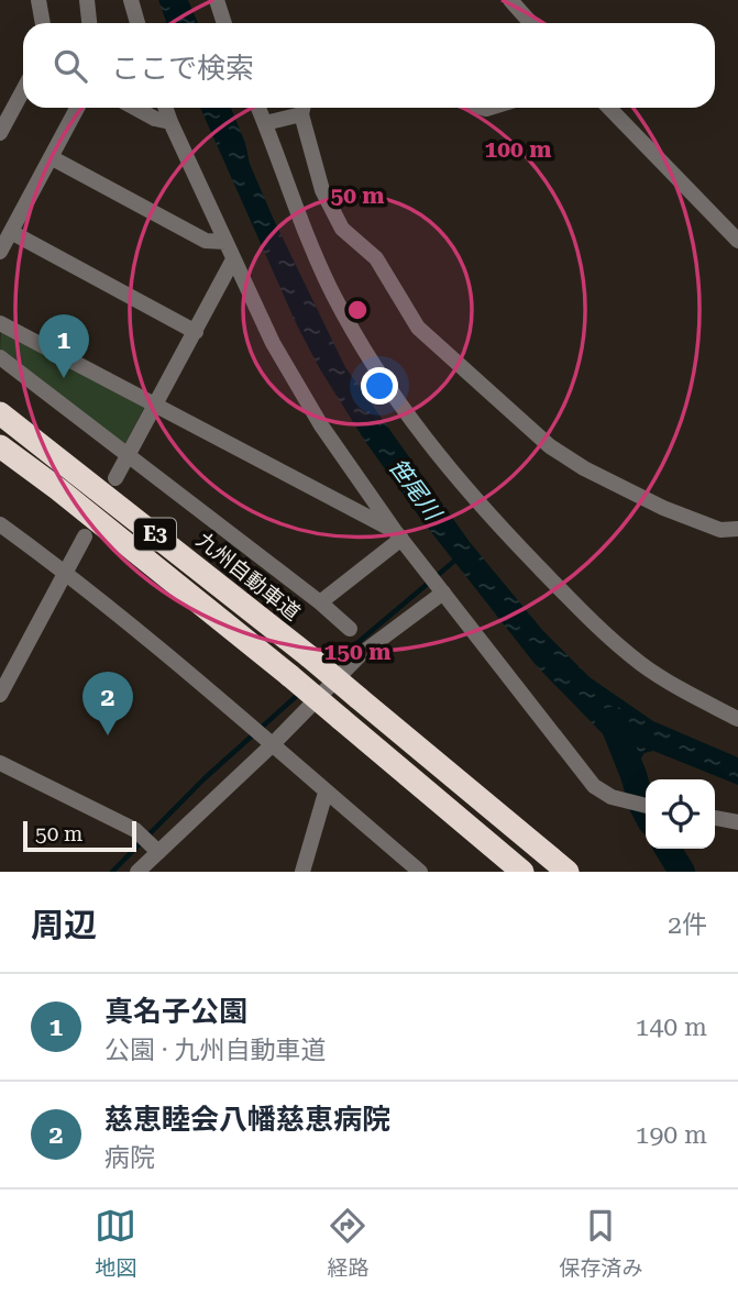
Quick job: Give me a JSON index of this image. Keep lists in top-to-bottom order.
{
  "streets": {
    "highway": ["E3", "九州自動車道"]
  },
  "water": ["笹尾川"],
  "scale_bar": "50 m",
  "page": {
    "search": "ここで検索",
    "pins": ["1", "2"],
    "scale": "50 m",
    "heading": ["周辺", "2件"],
    "list": [
      {
        "mark": "1",
        "name": "真名子公園",
        "note": "公園 · 九州自動車道",
        "value": "140 m"
      },
      {
        "mark": "2",
        "name": "慈恵睦会八幡慈恵病院",
        "note": "病院",
        "value": "190 m"
      }
    ],
    "nav": ["地図", "経路", "保存済み"]
  },
  "rings": ["100 m", "50 m", "150 m"]
}
